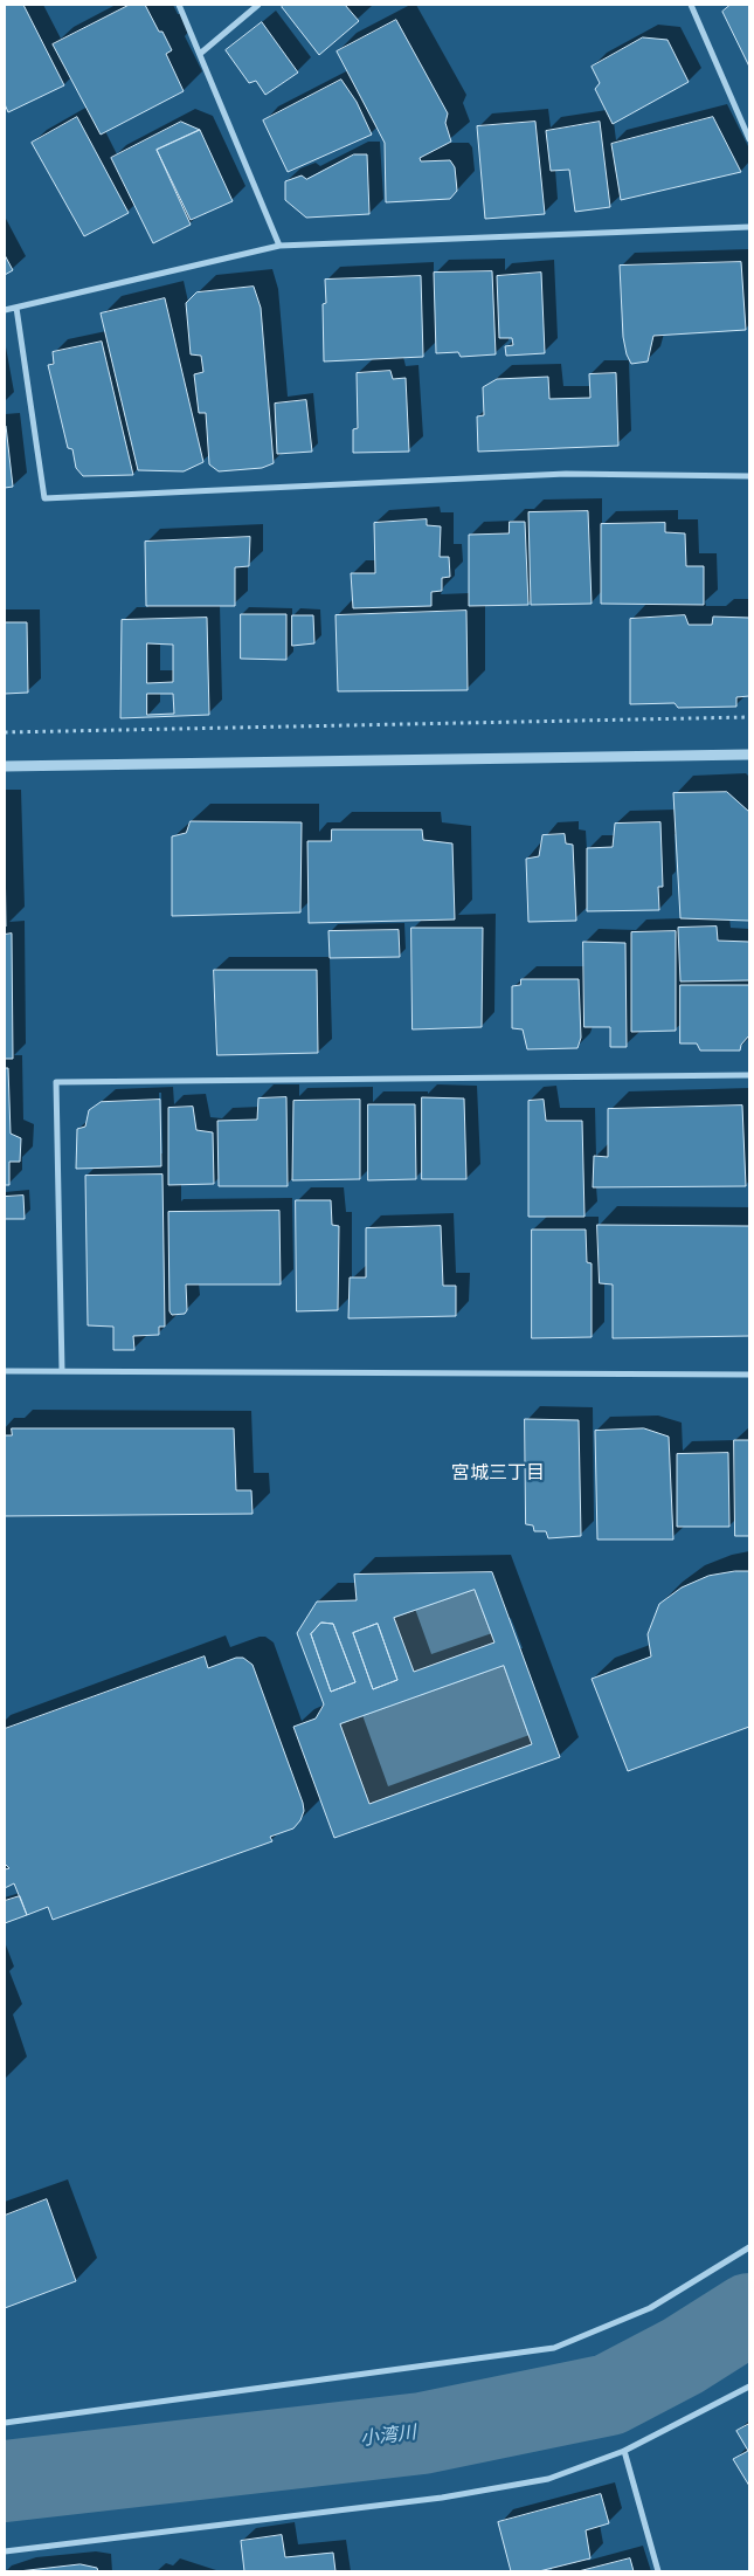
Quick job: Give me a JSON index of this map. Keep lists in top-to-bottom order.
{
  "districts": ["宮城三丁目"],
  "water": ["小湾川"]
}
